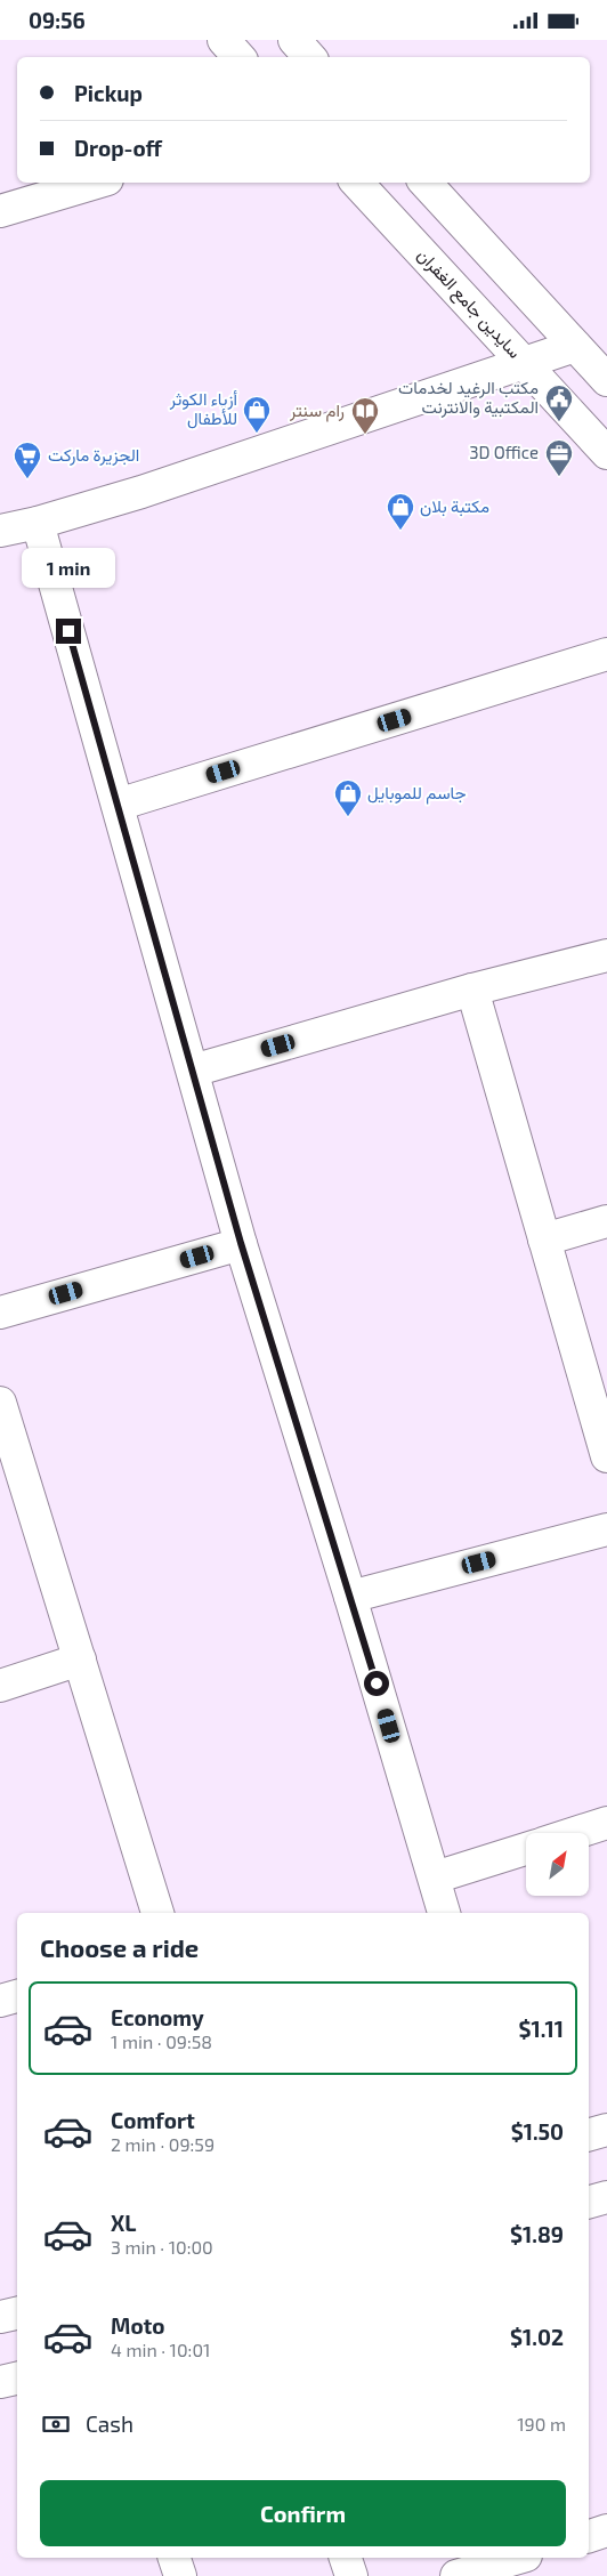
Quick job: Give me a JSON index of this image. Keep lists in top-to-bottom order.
{
  "streets": {
    "street": ["سايدين جامع الغفران"]
  },
  "places": {
    "public building": ["مكتب الرغيد لخدمات المكتبية والانترنت"],
    "shop": ["أزياء الكوثر للأطفال", "مكتبة بلان", "جاسم للموبايل"],
    "library": ["رام سنتر"],
    "office": ["3D Office"],
    "supermarket": ["الجزيرة ماركت"]
  },
  "north": "top right",
  "page": {
    "status": "09:56",
    "banner": ["Pickup", "Drop-off"],
    "bubble": "1 min",
    "heading": "Choose a ride",
    "list": [
      {
        "name": "Economy",
        "note": "1 min · 09:58",
        "value": "$1.11"
      },
      {
        "name": "Comfort",
        "note": "2 min · 09:59",
        "value": "$1.50"
      },
      {
        "name": "XL",
        "note": "3 min · 10:00",
        "value": "$1.89"
      },
      {
        "name": "Moto",
        "note": "4 min · 10:01",
        "value": "$1.02"
      }
    ],
    "pay": ["Cash", "190 m"],
    "buttons": "Confirm"
  }
}
